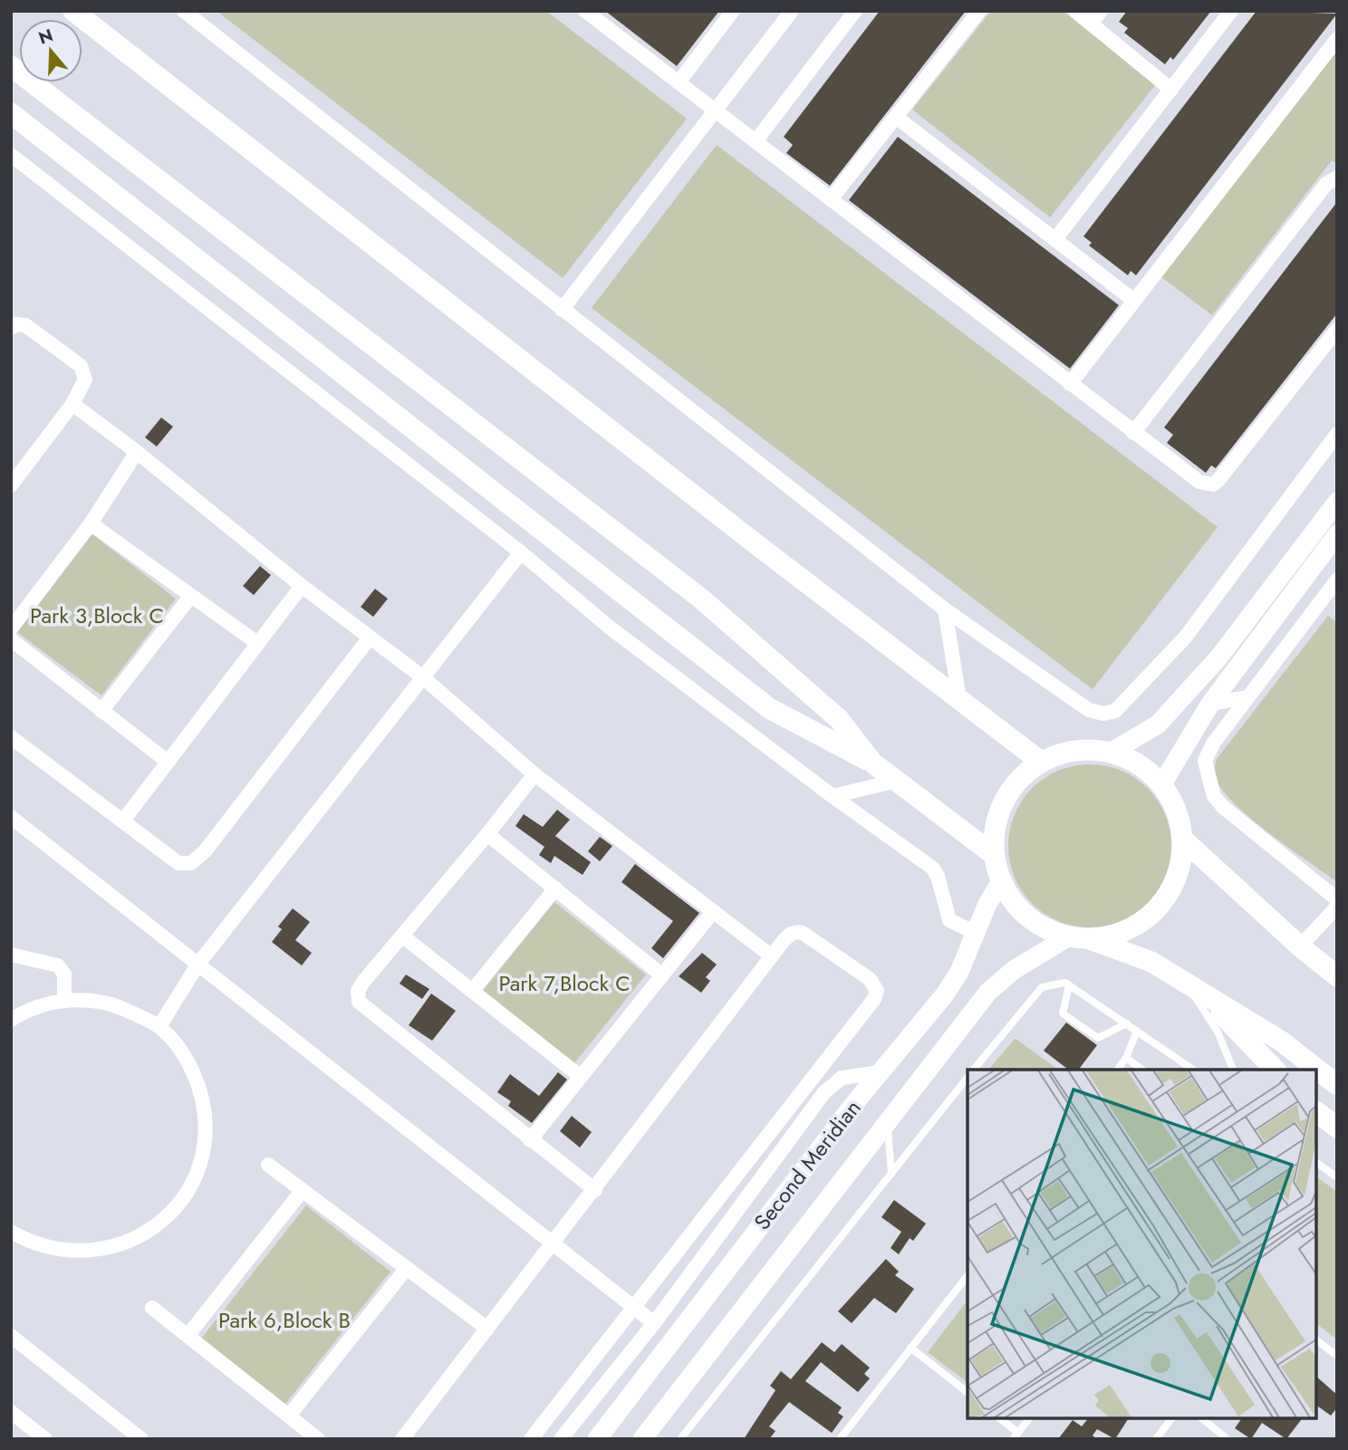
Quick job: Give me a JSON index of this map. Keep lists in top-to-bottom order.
{
  "streets": {
    "street": ["Second Meridian"]
  },
  "parks": ["Park 3,Block C", "Park 7,Block C", "Park 6,Block B"],
  "north": "top"
}
